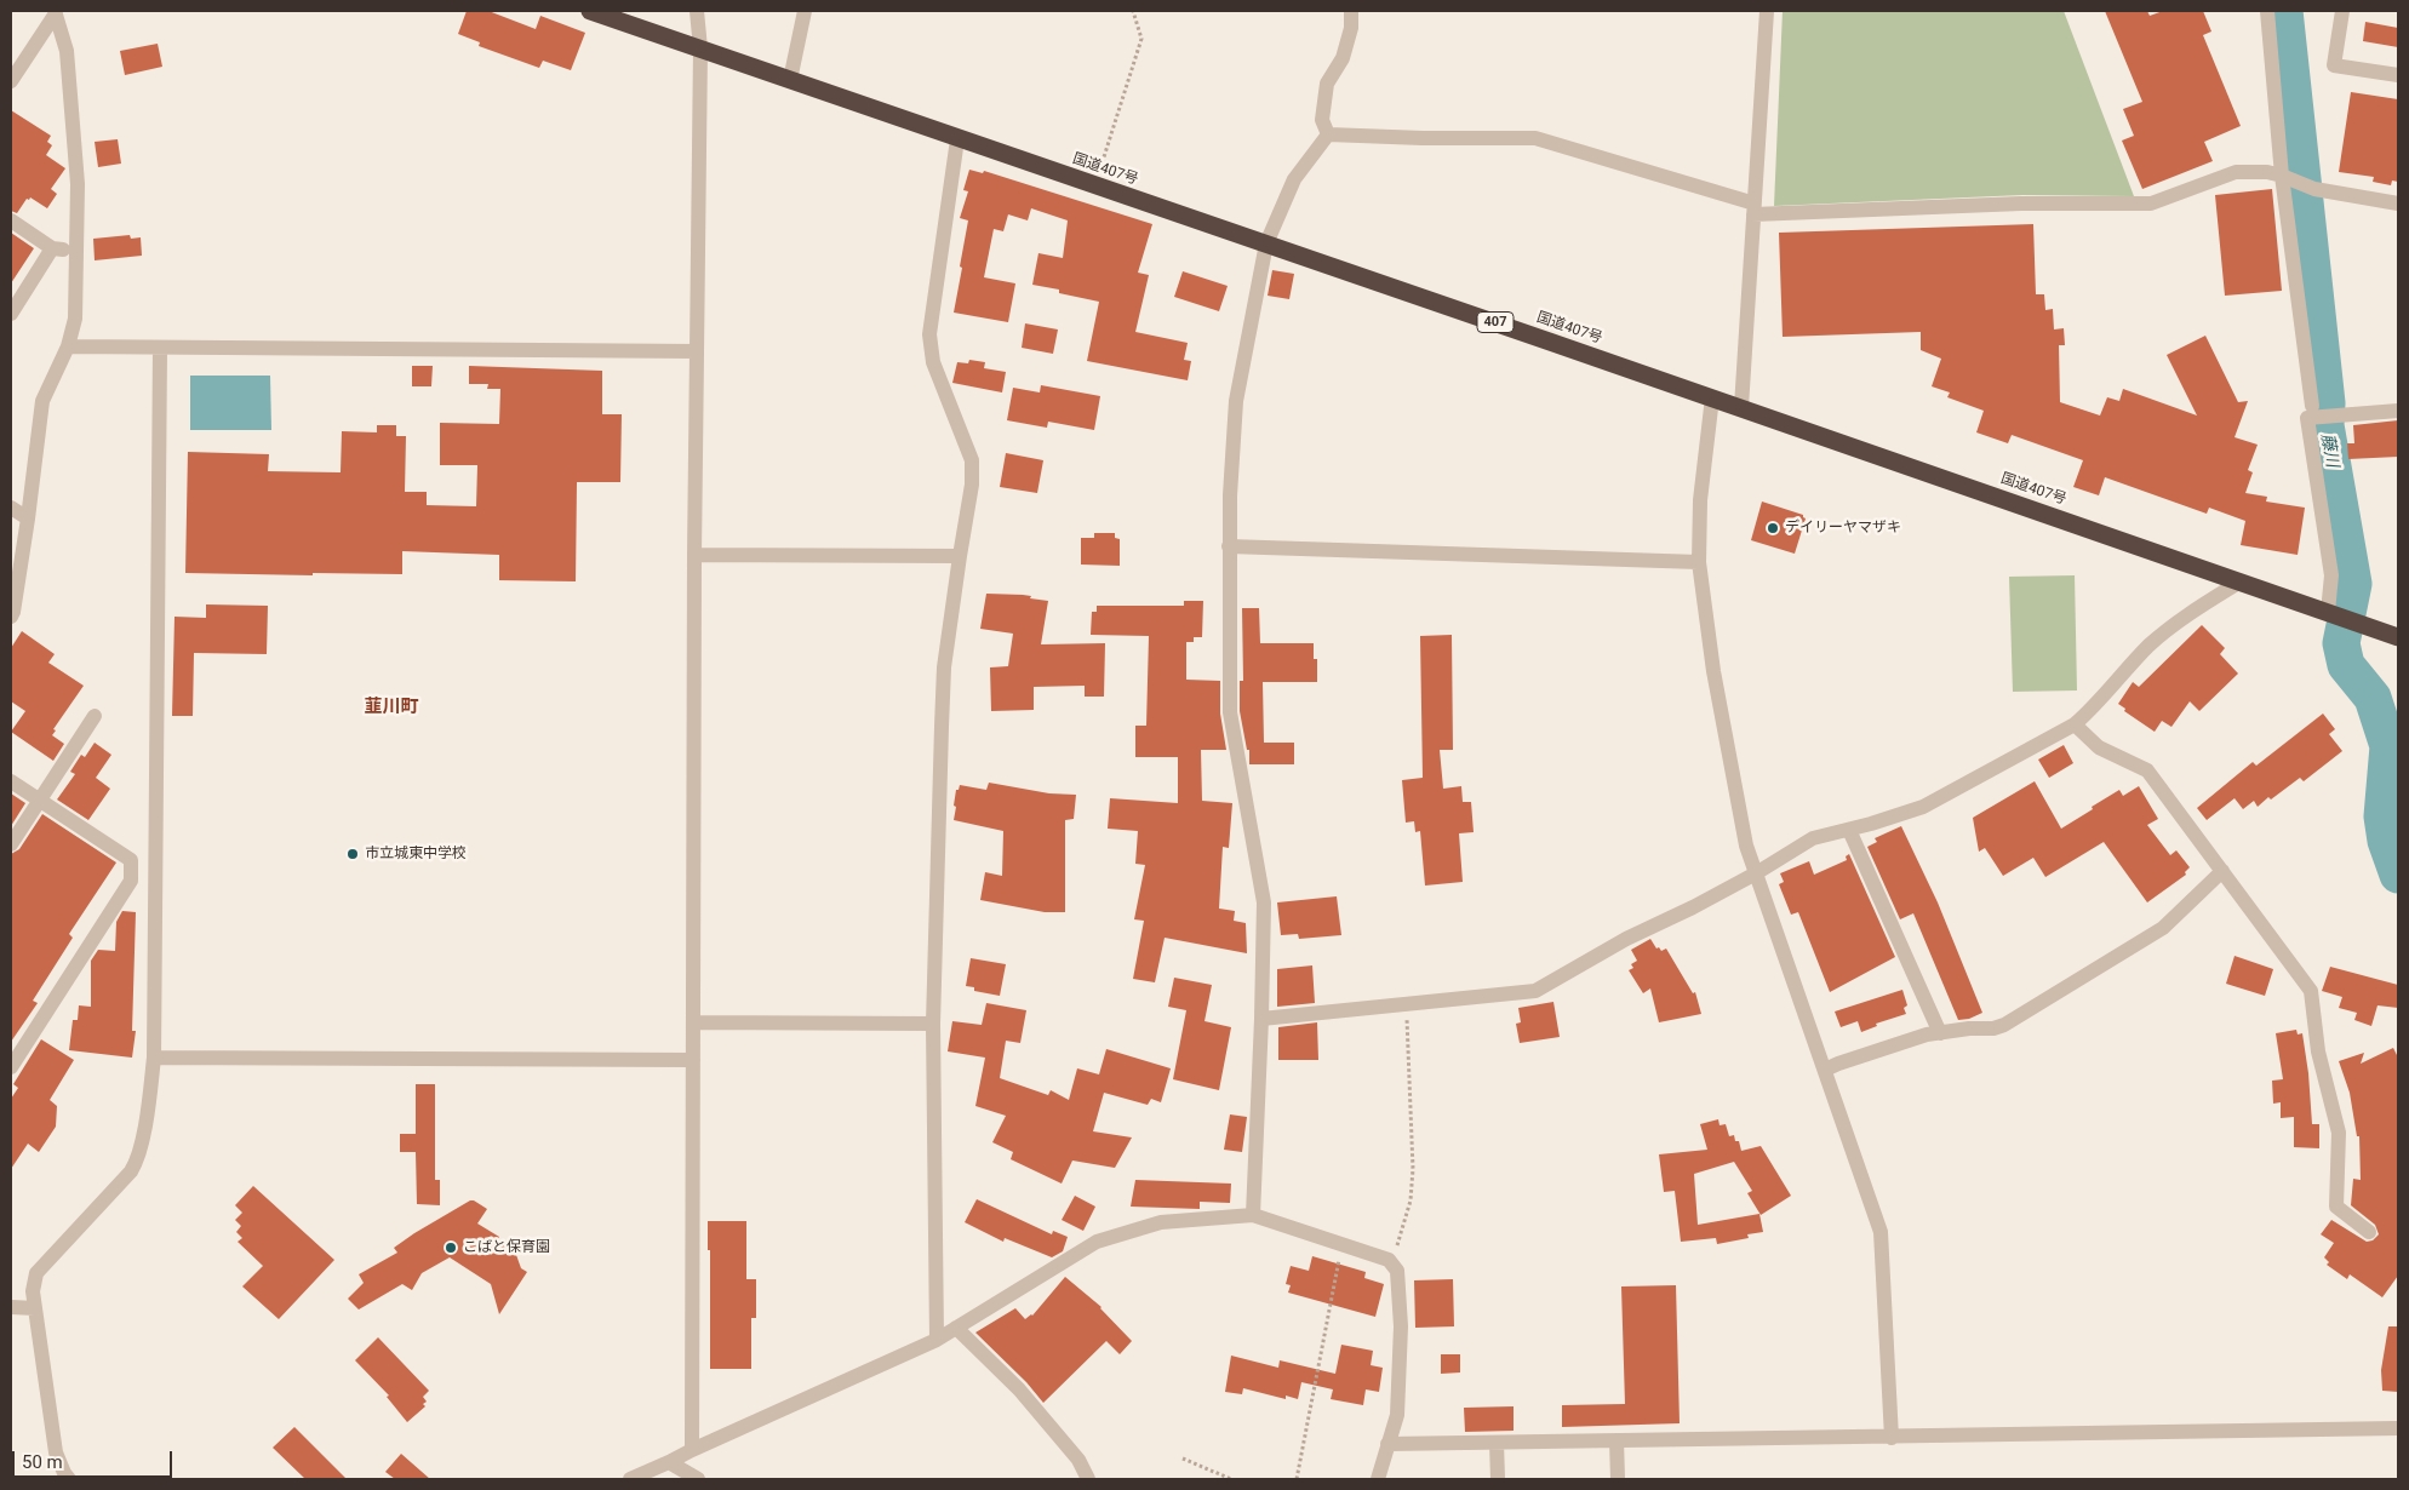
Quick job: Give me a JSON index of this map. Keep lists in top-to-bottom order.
{
  "streets": {
    "highway": ["国道407号", "407"]
  },
  "districts": ["韮川町"],
  "water": ["藤川"],
  "places": ["デイリーヤマザキ", "市立城東中学校", "こばと保育園"],
  "scale_bar": "50 m"
}
